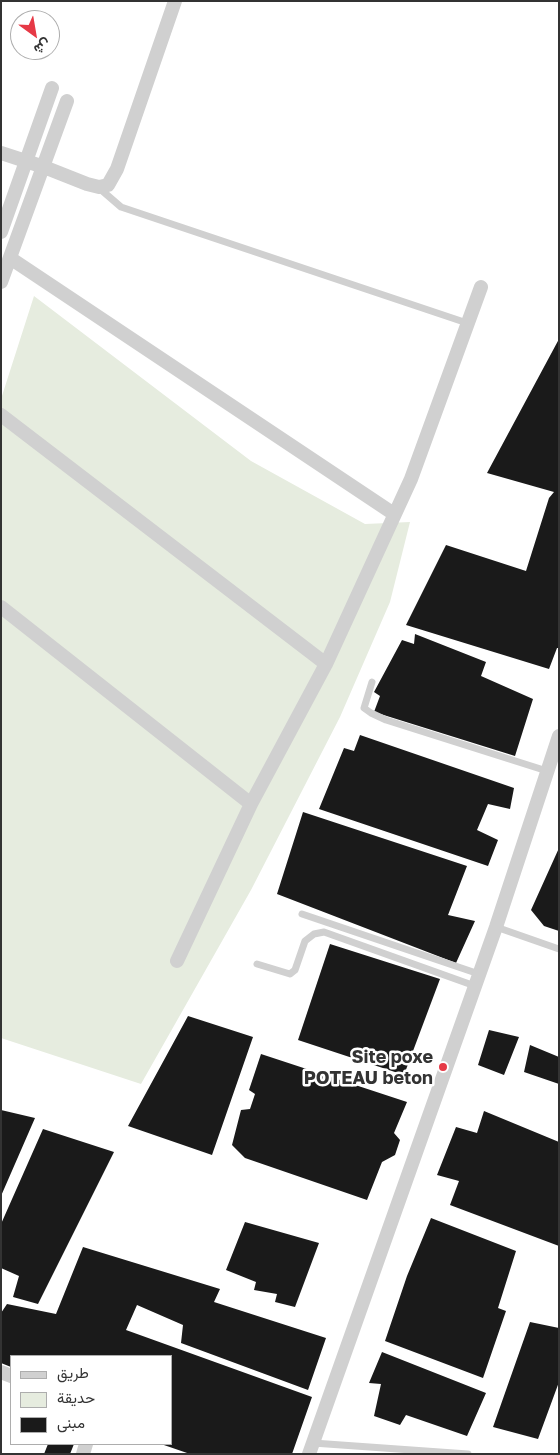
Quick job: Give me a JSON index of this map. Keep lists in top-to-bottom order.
{
  "places": ["Site poxe POTEAU beton"],
  "legend": ["طريق", "حديقة", "مبنى"],
  "north": "bottom right"
}
